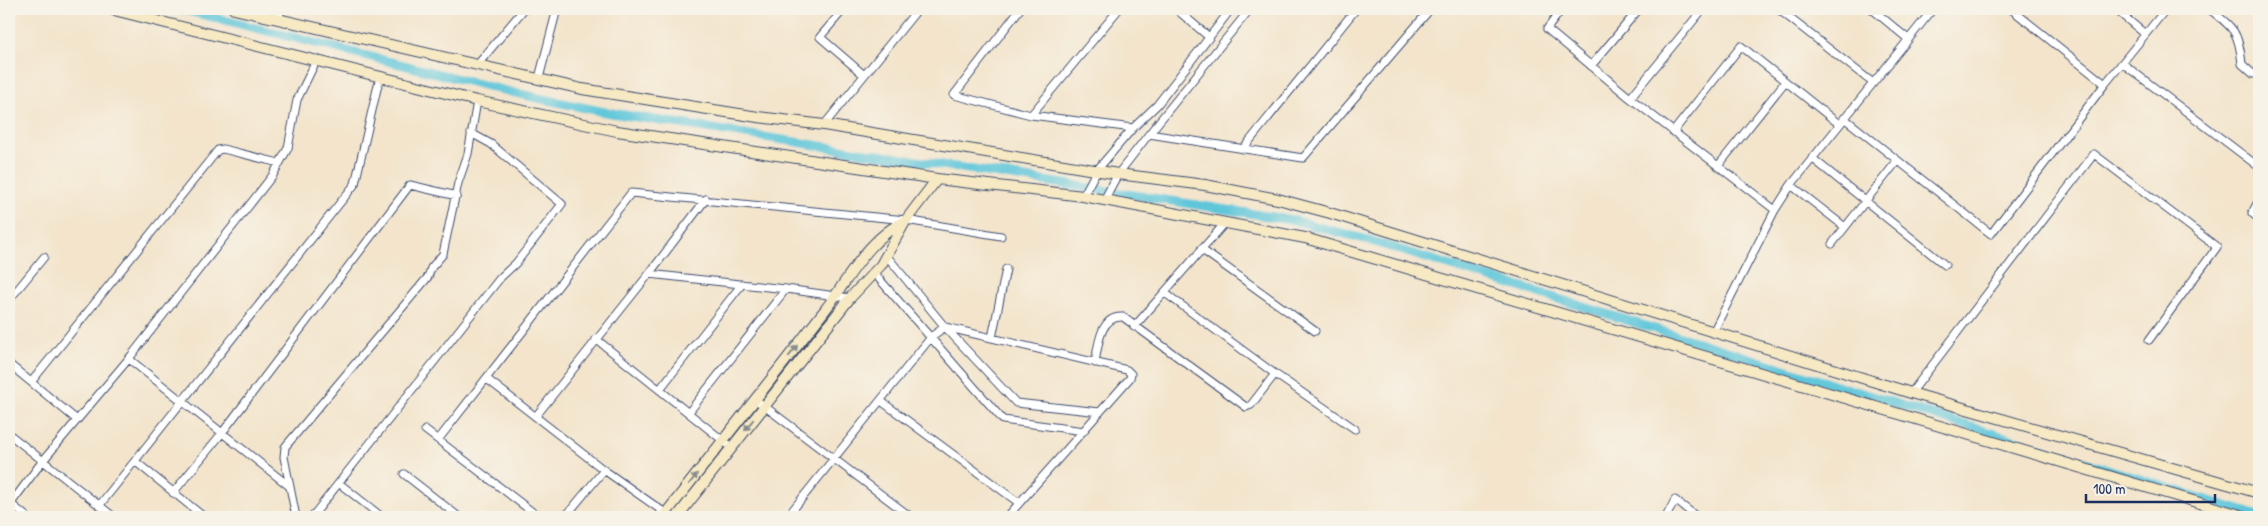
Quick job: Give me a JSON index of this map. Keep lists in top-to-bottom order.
{
  "scale_bar": "100 m"
}
